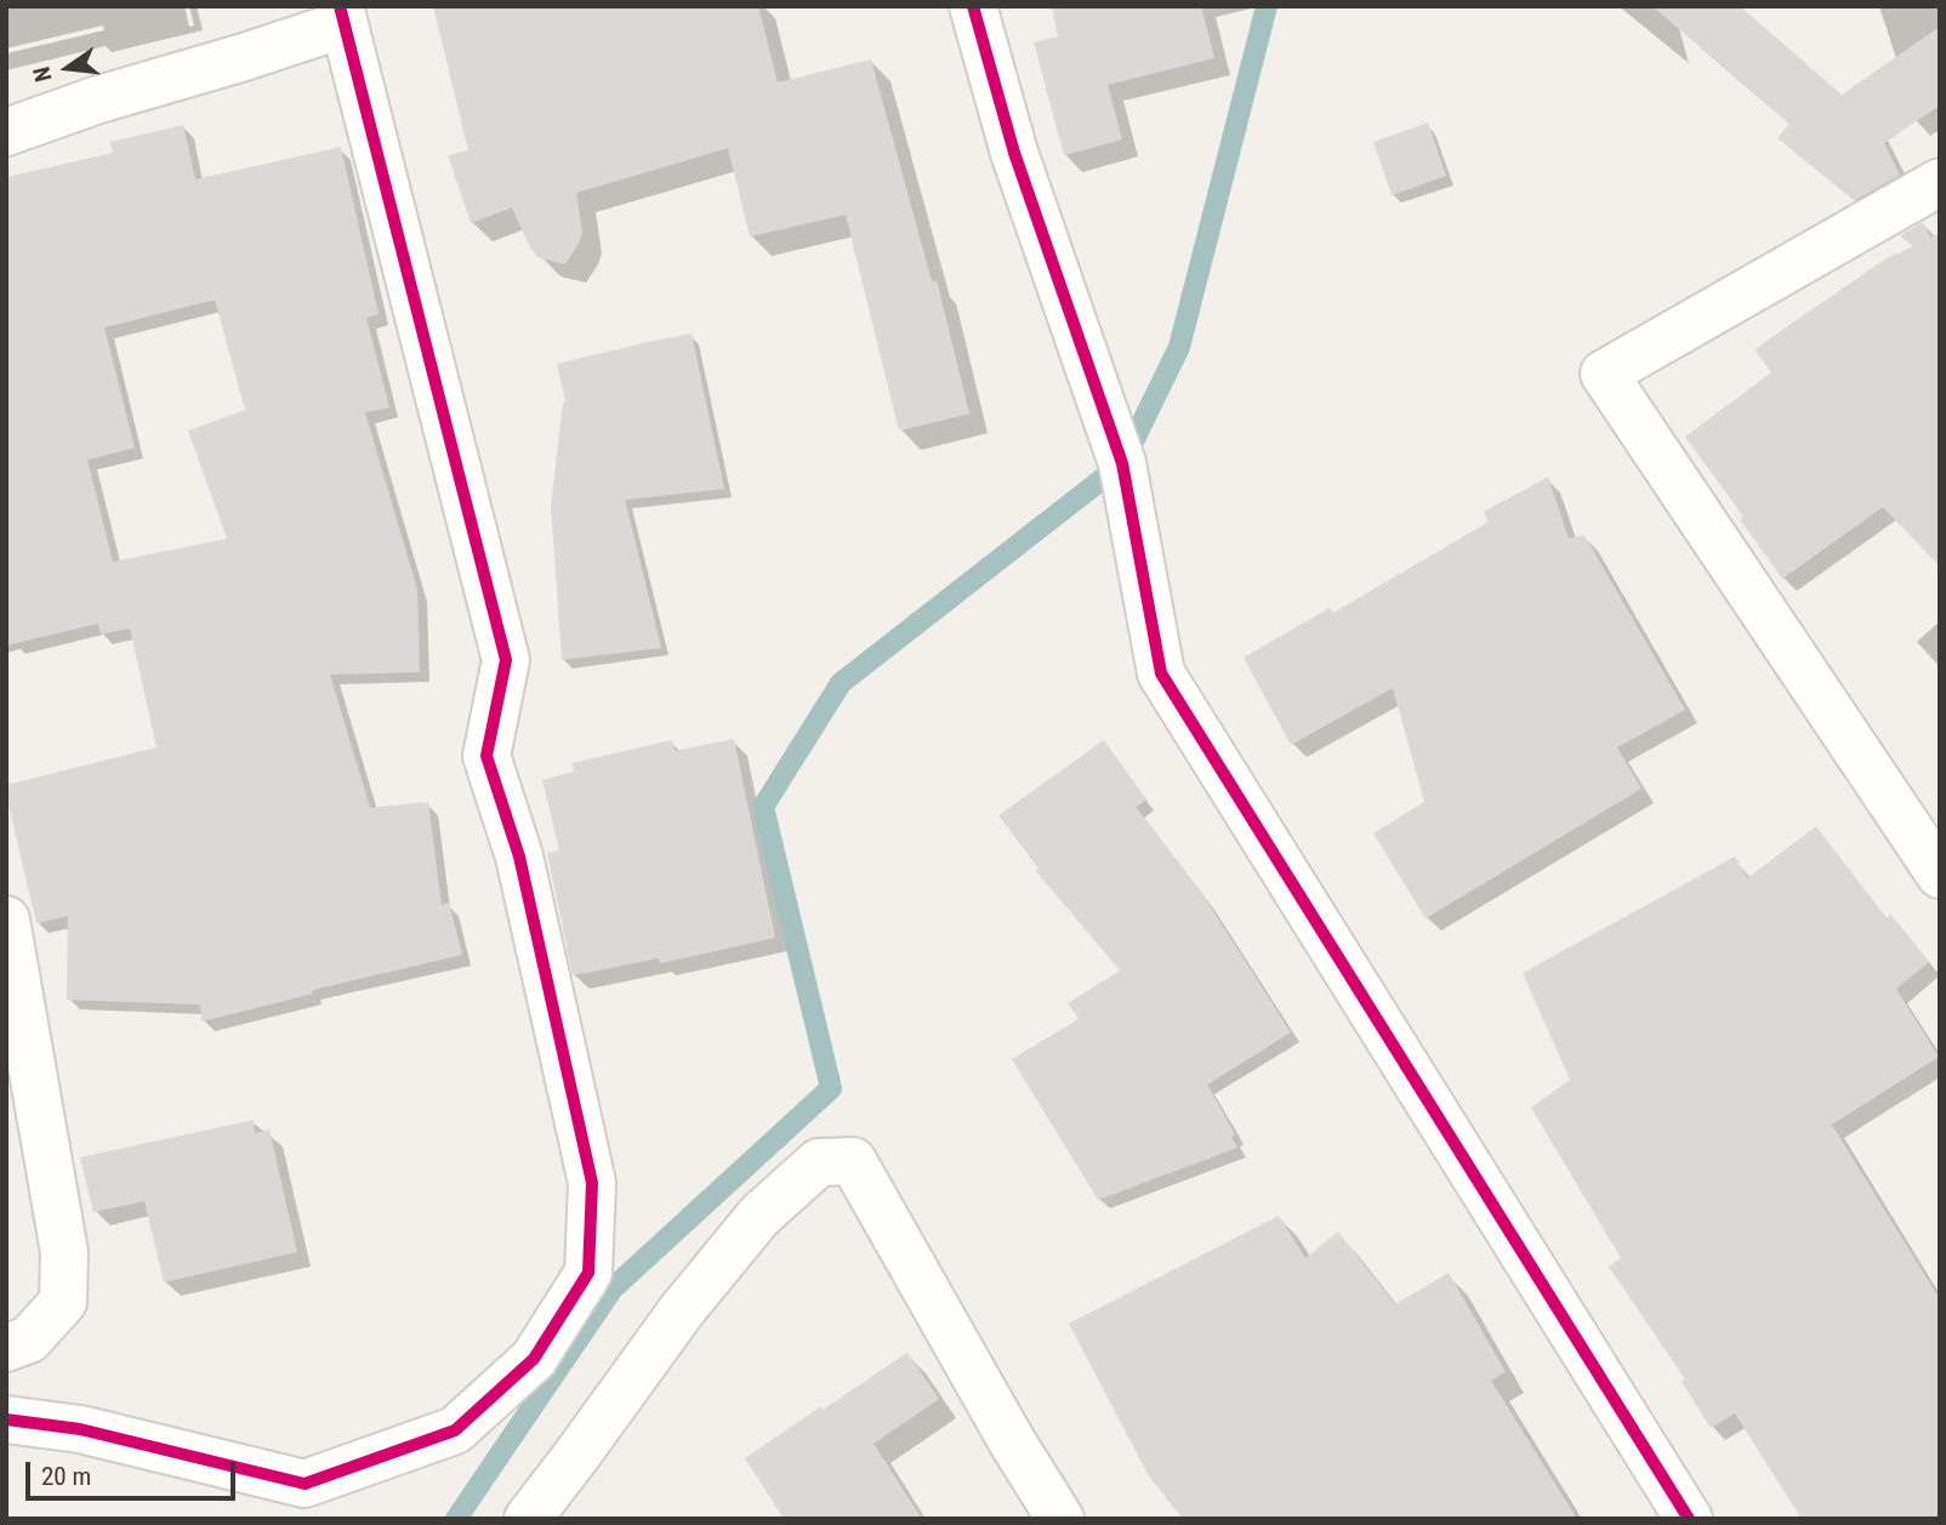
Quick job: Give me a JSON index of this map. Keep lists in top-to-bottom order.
{
  "scale_bar": "20 m",
  "north": "left"
}
